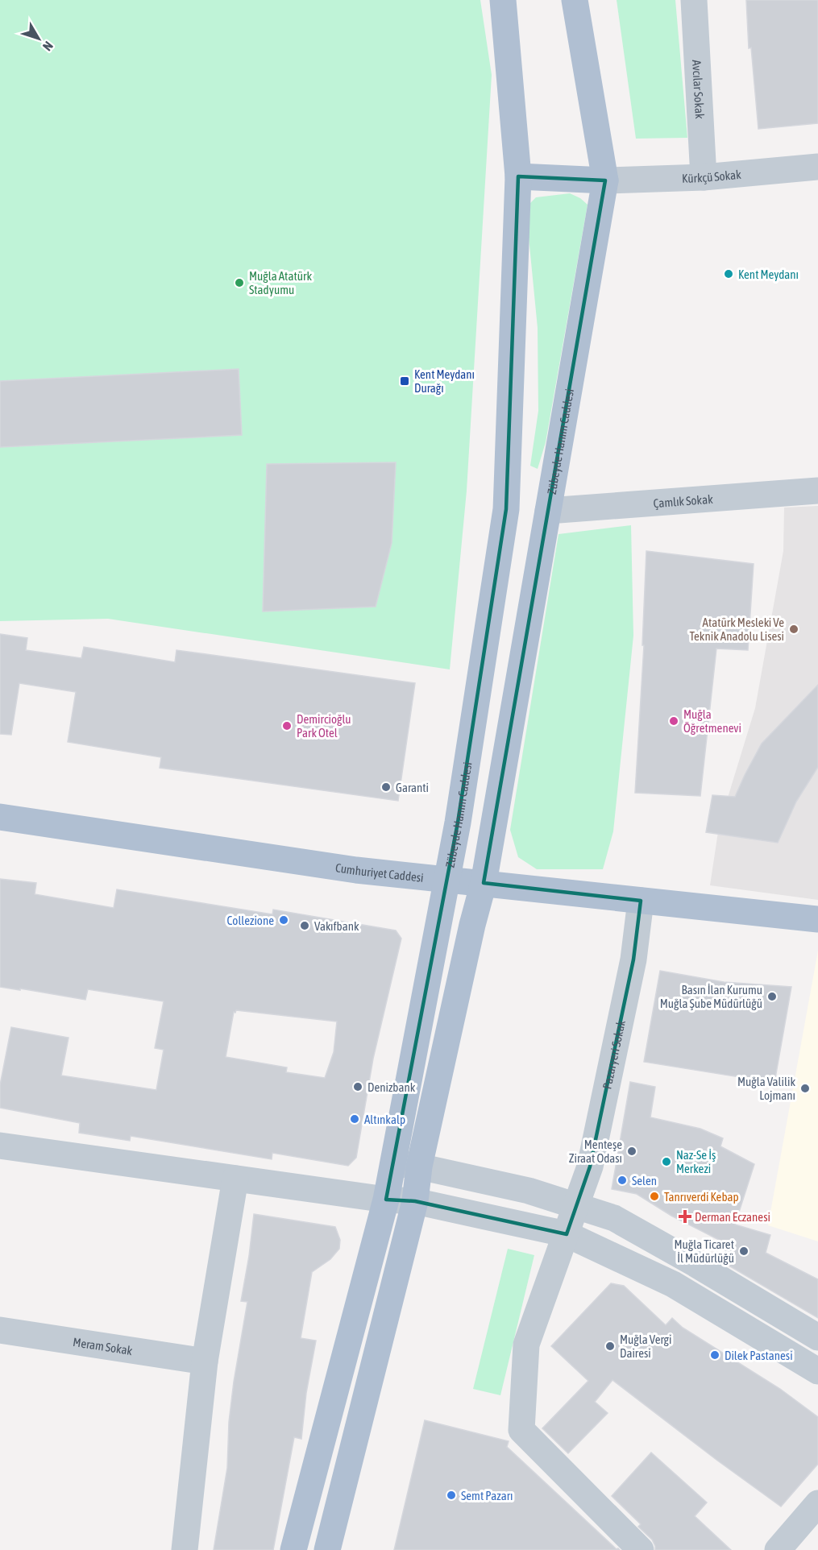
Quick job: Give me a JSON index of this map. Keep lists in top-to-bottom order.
{
  "streets": {
    "main road": ["Zübeyde Hanım Caddesi", "Cumhuriyet Caddesi"],
    "street": [
      "Avcılar Sokak",
      "Kürkçü Sokak",
      "Çamlık Sokak",
      "Pazaryeri Sokak",
      "Meram Sokak"
    ]
  },
  "crossings": [
    ["Avcılar Sokak", "Kürkçü Sokak"],
    ["Kürkçü Sokak", "Zübeyde Hanım Caddesi"],
    ["Zübeyde Hanım Caddesi", "Çamlık Sokak"],
    ["Zübeyde Hanım Caddesi", "Cumhuriyet Caddesi"],
    ["Cumhuriyet Caddesi", "Pazaryeri Sokak"]
  ],
  "places": {
    "other": [
      "Kent Meydanı",
      "Muğla Atatürk Stadyumu",
      "Atatürk Mesleki Ve Teknik Anadolu Lisesi",
      "Muğla Öğretmenevi",
      "Demircioğlu Park Otel",
      "Garanti",
      "Collezione",
      "Vakıfbank",
      "Basın İlan Kurumu Muğla Şube Müdürlüğü",
      "Denizbank",
      "Muğla Valilik Lojmanı",
      "Altınkalp",
      "Menteşe Ziraat Odası",
      "Naz-Se İş Merkezi",
      "Selen",
      "Tanrıverdi Kebap",
      "Muğla Ticaret İl Müdürlüğü",
      "Muğla Vergi Dairesi",
      "Dilek Pastanesi",
      "Semt Pazarı"
    ],
    "transit": ["Kent Meydanı Durağı"],
    "health": ["Derman Eczanesi"]
  },
  "north": "bottom right"
}
